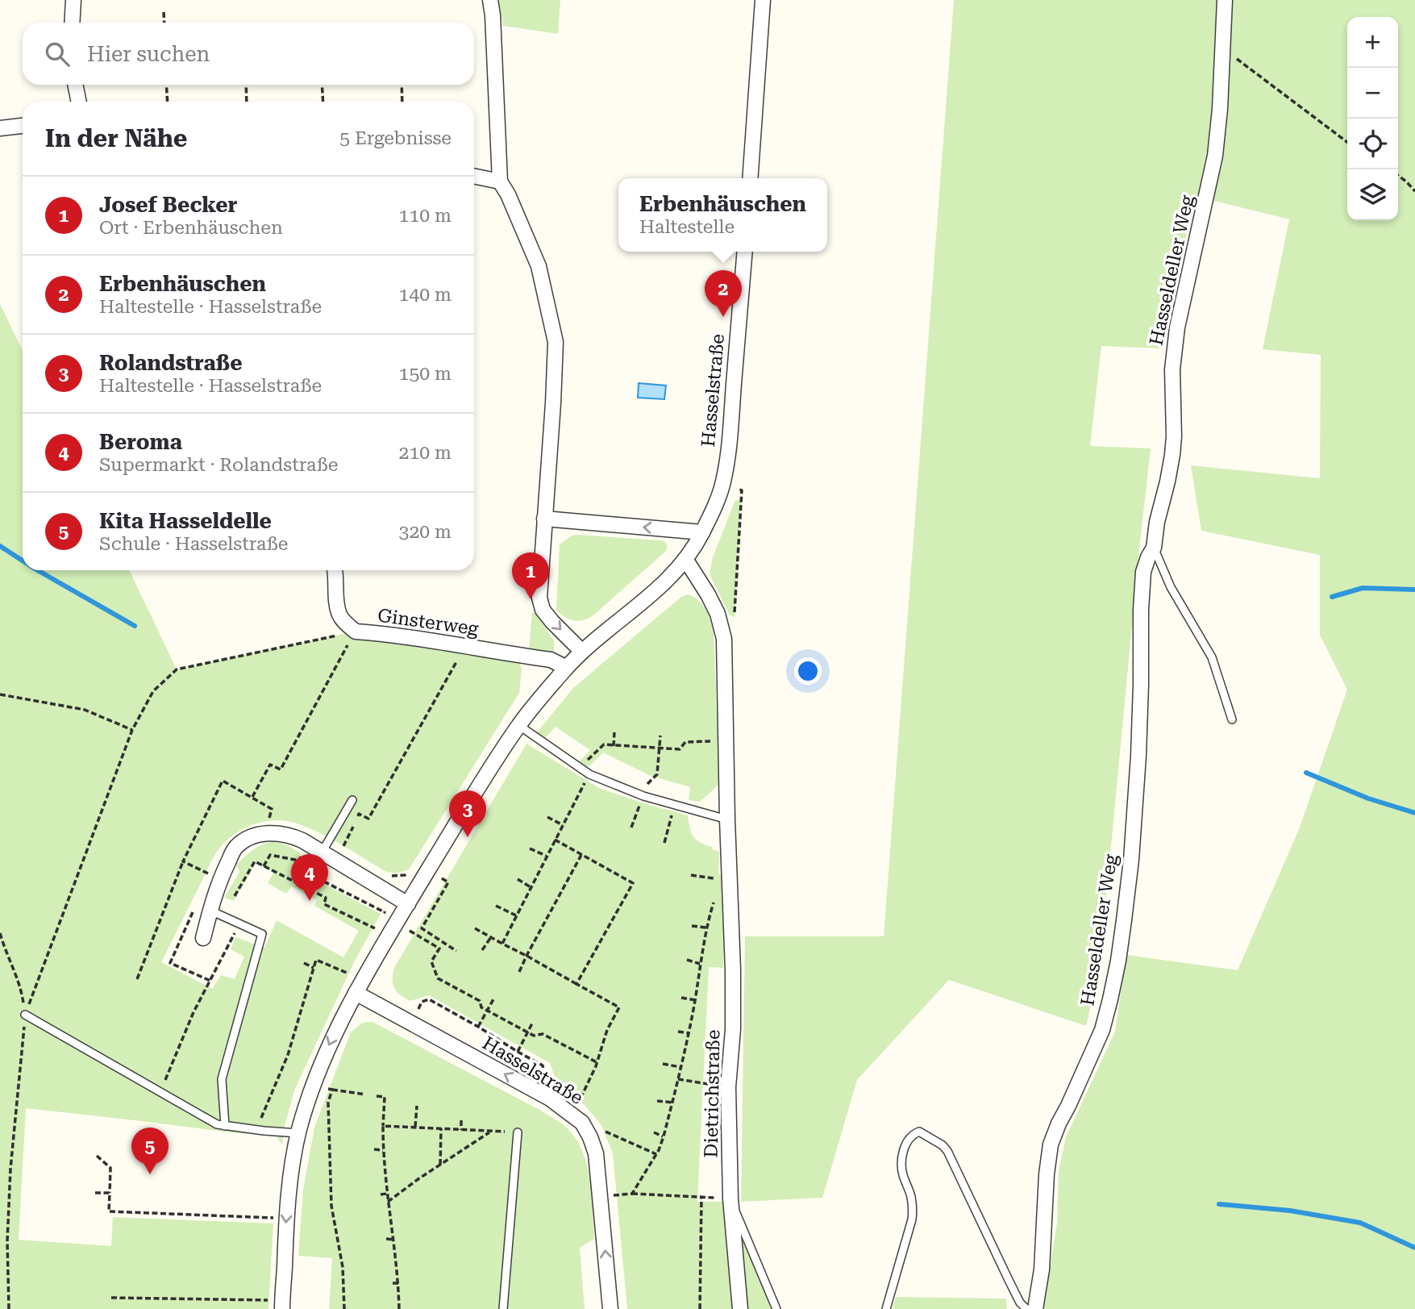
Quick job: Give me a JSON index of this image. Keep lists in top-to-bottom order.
{
  "streets": {
    "street": [
      "Hasseldeller Weg",
      "Hasselstraße",
      "Ginsterweg",
      "Dietrichstraße"
    ]
  },
  "crossings": [
    ["Hasselstraße", "Ginsterweg"],
    ["Hasselstraße", "Dietrichstraße"]
  ],
  "page": {
    "map_buttons": ["+", "−"],
    "search": "Hier suchen",
    "heading": ["In der Nähe", "5 Ergebnisse"],
    "list": [
      {
        "mark": "1",
        "name": "Josef Becker",
        "note": "Ort · Erbenhäuschen",
        "value": "110 m"
      },
      {
        "mark": "2",
        "name": "Erbenhäuschen",
        "note": "Haltestelle · Hasselstraße",
        "value": "140 m"
      },
      {
        "mark": "3",
        "name": "Rolandstraße",
        "note": "Haltestelle · Hasselstraße",
        "value": "150 m"
      },
      {
        "mark": "4",
        "name": "Beroma",
        "note": "Supermarkt · Rolandstraße",
        "value": "210 m"
      },
      {
        "mark": "5",
        "name": "Kita Hasseldelle",
        "note": "Schule · Hasselstraße",
        "value": "320 m"
      }
    ],
    "popup": ["Erbenhäuschen", "Haltestelle"],
    "pins": [
      "2",
      "1",
      "3",
      "4",
      "5"
    ]
  }
}
